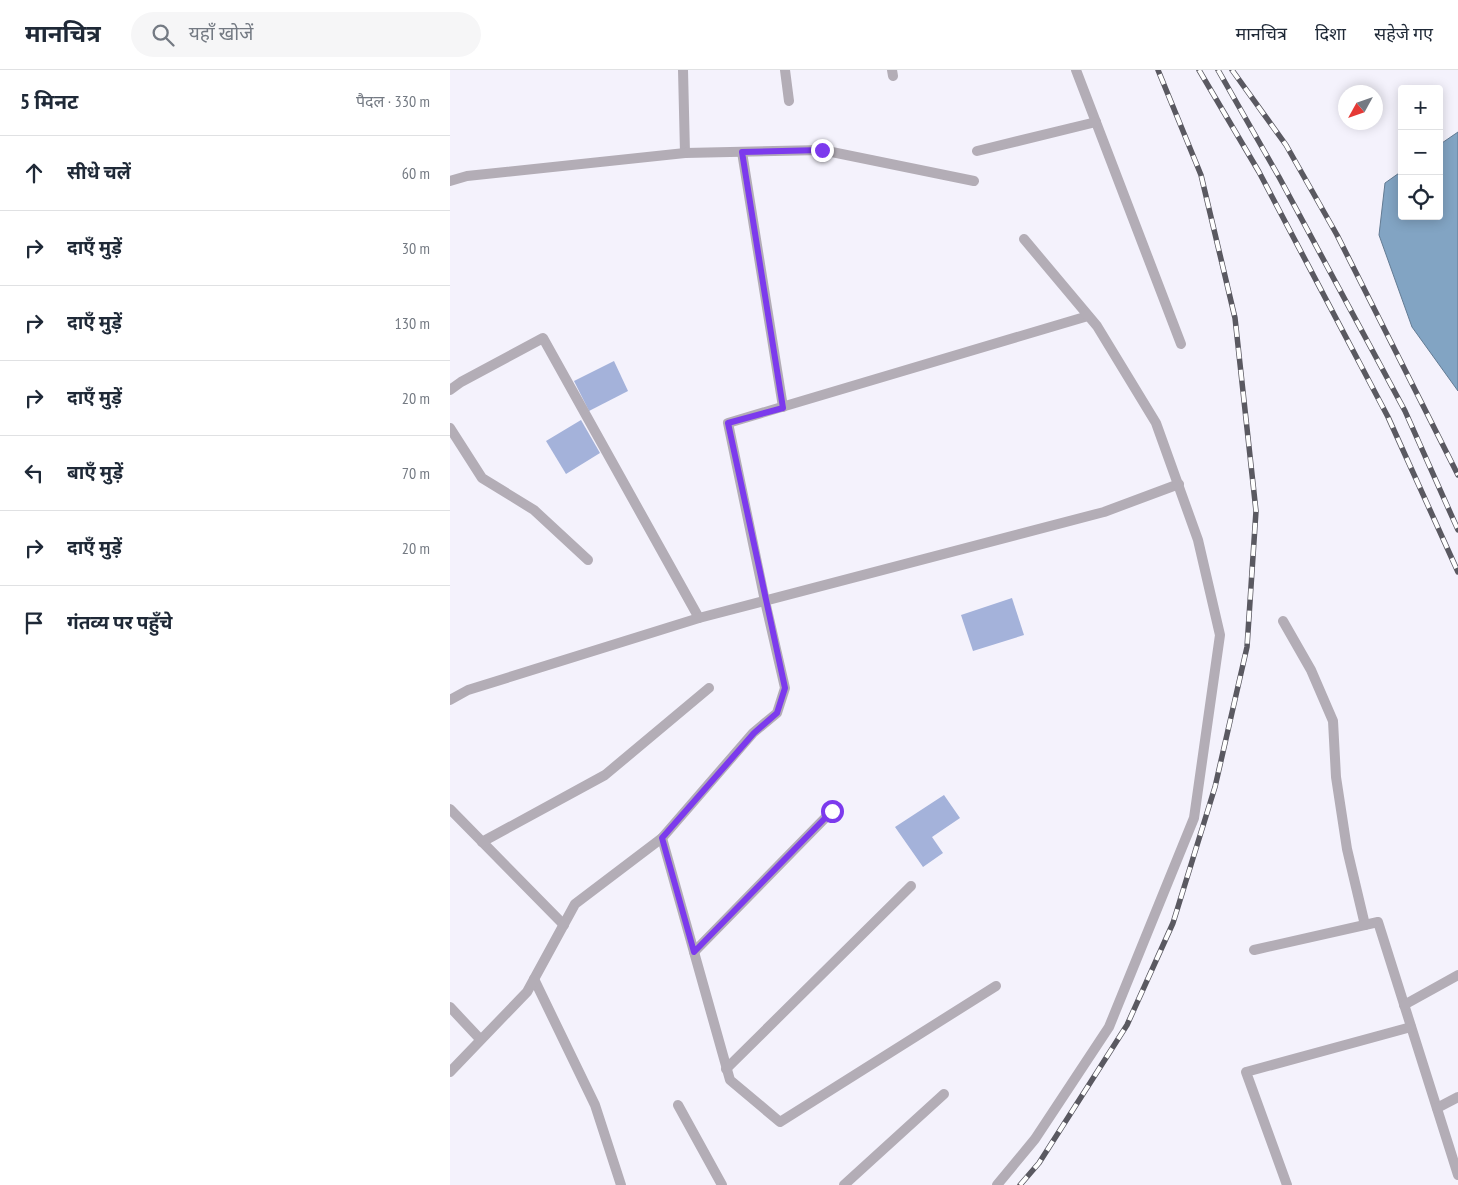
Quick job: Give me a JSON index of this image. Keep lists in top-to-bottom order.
{
  "north": "bottom left",
  "page": {
    "header": "मानचित्र",
    "search": "यहाँ खोजें",
    "nav": ["मानचित्र", "दिशा", "सहेजे गए"],
    "heading": ["5 मिनट", "पैदल · 330 m"],
    "map_buttons": ["+", "−"],
    "list": [
      ["सीधे चलें", "60 m"],
      ["दाएँ मुड़ें", "30 m"],
      ["दाएँ मुड़ें", "130 m"],
      ["दाएँ मुड़ें", "20 m"],
      ["बाएँ मुड़ें", "70 m"],
      ["दाएँ मुड़ें", "20 m"],
      "गंतव्य पर पहुँचे"
    ]
  }
}
